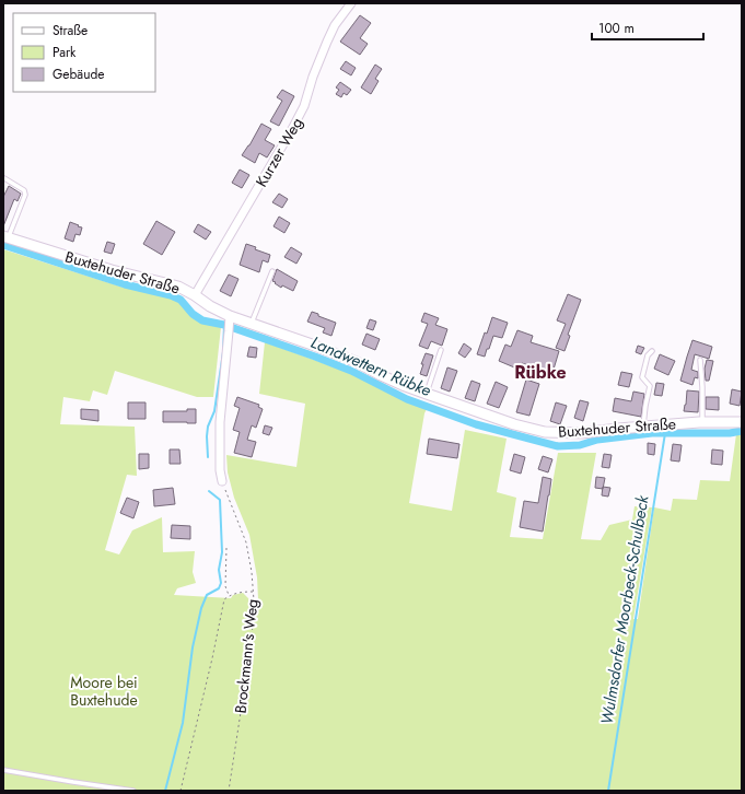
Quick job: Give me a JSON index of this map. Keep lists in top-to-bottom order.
{
  "streets": {
    "street": ["Kurzer Weg", "Buxtehuder Straße"],
    "path": ["Brockmann's Weg"]
  },
  "crossings": [
    ["Kurzer Weg", "Buxtehuder Straße"]
  ],
  "districts": ["Rübke"],
  "water": ["Landwettern Rübke", "Wulmsdorfer Moorbeck-Schulbeck"],
  "parks": ["Moore bei Buxtehude"],
  "legend": ["Straße", "Park", "Gebäude"],
  "scale_bar": "100 m"
}
